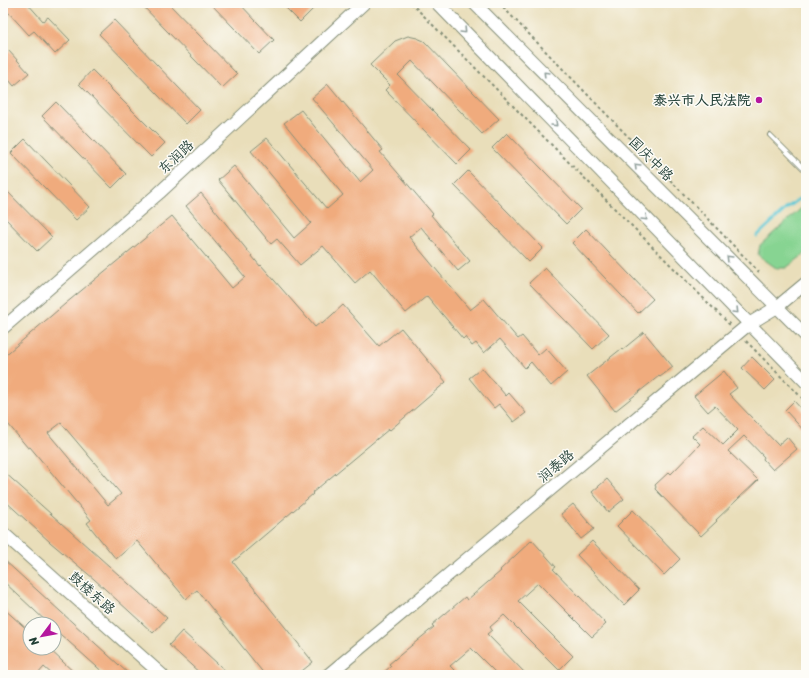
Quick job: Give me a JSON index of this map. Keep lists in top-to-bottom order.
{
  "streets": {
    "street": [
      "东润路",
      "国庆中路",
      "润泰路",
      "鼓楼东路"
    ]
  },
  "crossings": [
    ["国庆中路", "润泰路"]
  ],
  "places": ["泰兴市人民法院"],
  "north": "bottom left"
}
